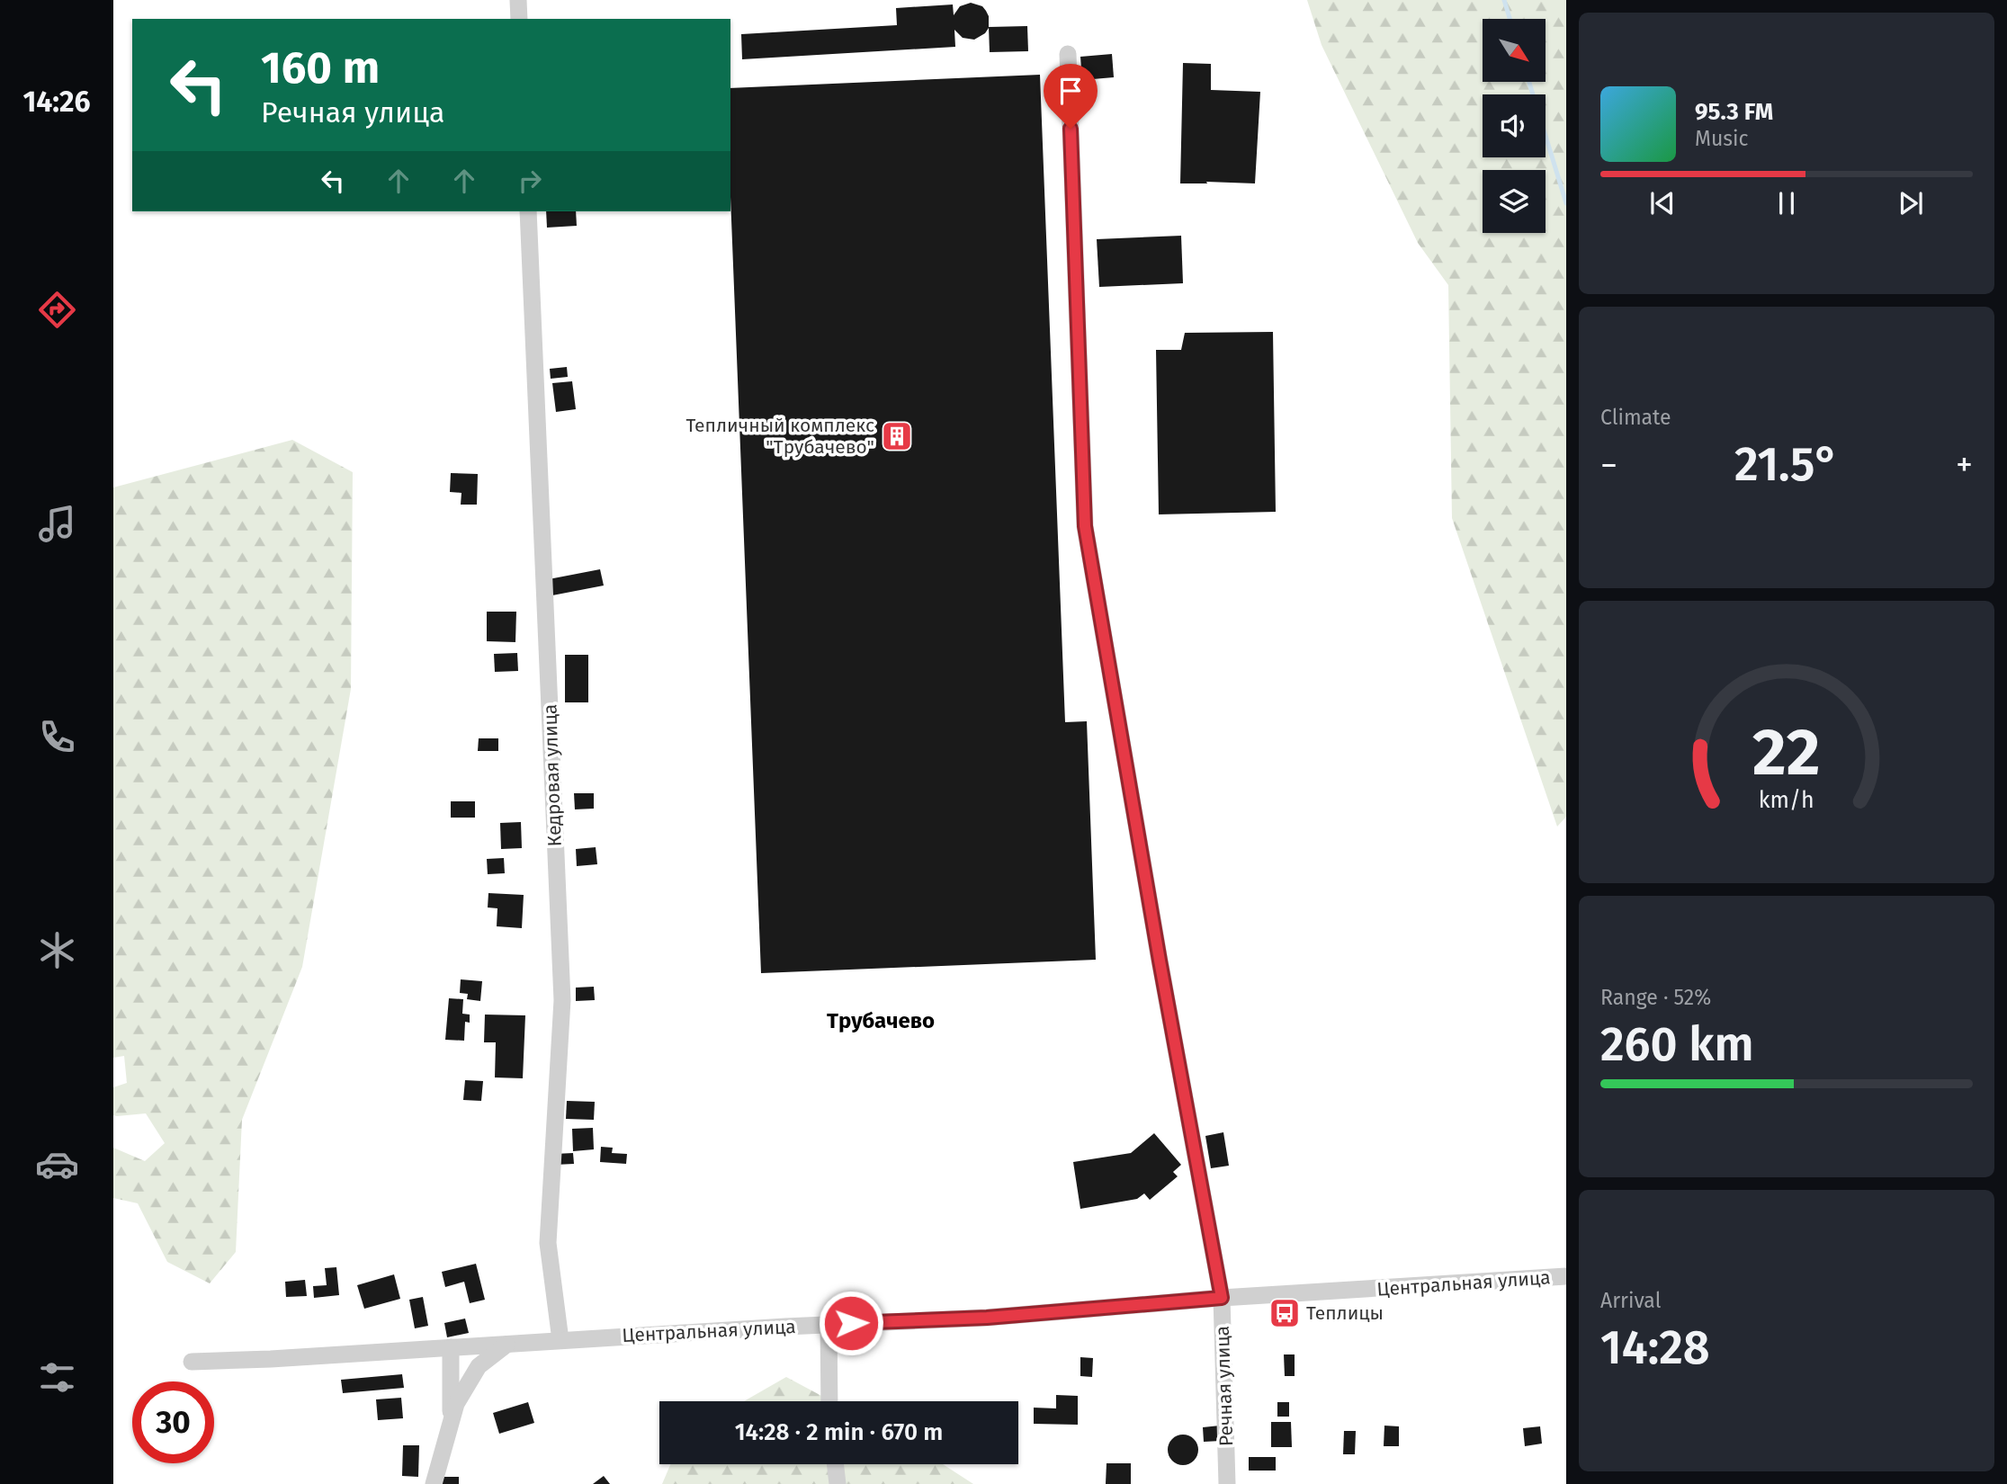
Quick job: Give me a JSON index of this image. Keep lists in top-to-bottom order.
{
  "streets": {
    "street": ["Кедровая улица", "Центральная улица", "Речная улица"]
  },
  "crossings": [
    ["Кедровая улица", "Центральная улица"],
    ["Центральная улица", "Речная улица"]
  ],
  "districts": ["Трубачево"],
  "places": {
    "building": ["Тепличный комплекс \"Трубачево\""],
    "bus stop": ["Теплицы"]
  },
  "north": "bottom right",
  "page": {
    "tabs": "14:26",
    "turn": ["160 m", "Речная улица"],
    "song": ["95.3 FM", "Music"],
    "tile": [
      "Climate",
      ["Range · 52%", "260 km"],
      ["Arrival", "14:28"]
    ],
    "heat": ["−", "21.5°", "+"],
    "limit": "30",
    "trip": "14:28 · 2 min · 670 m",
    "gauge": ["22", "km/h"]
  }
}
